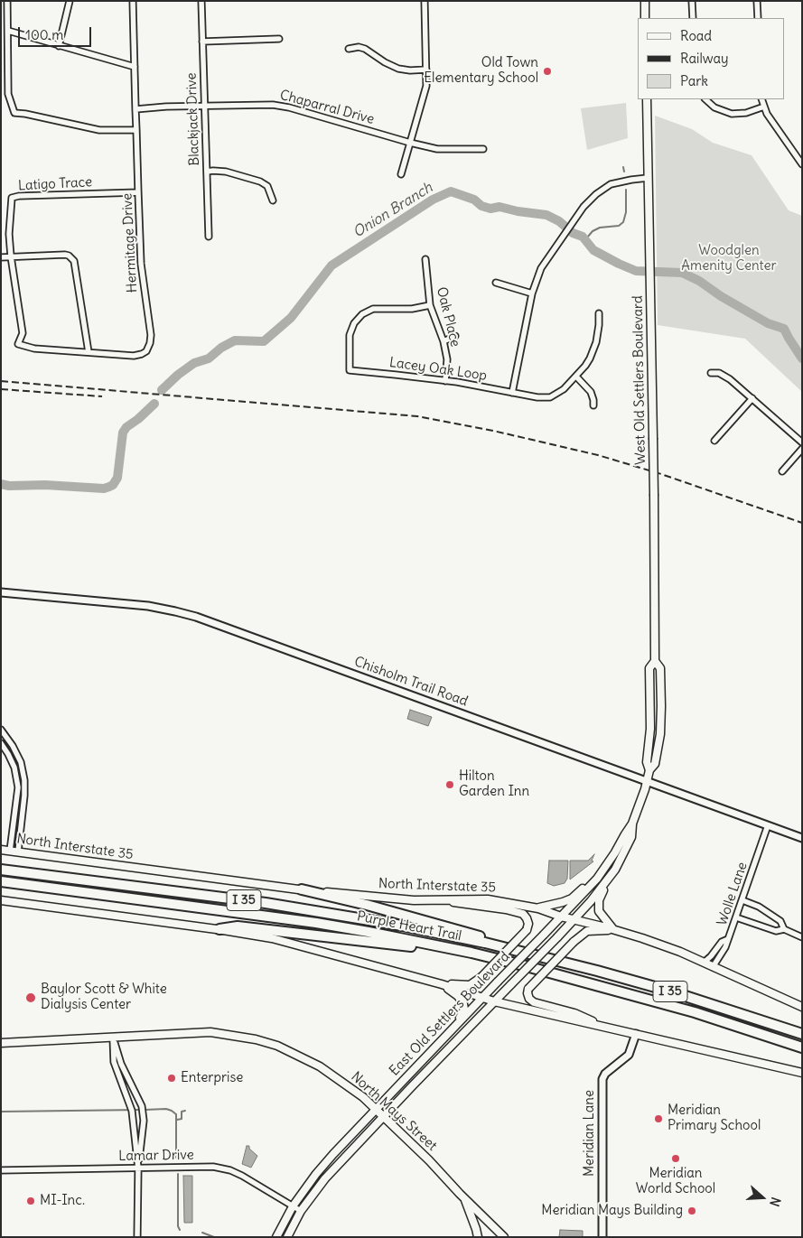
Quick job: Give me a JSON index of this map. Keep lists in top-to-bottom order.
{
  "streets": {
    "highway": ["I 35", "Purple Heart Trail"],
    "main road": [
      "West Old Settlers Boulevard",
      "North Interstate 35",
      "East Old Settlers Boulevard",
      "North Mays Street"
    ],
    "street": [
      "Chaparral Drive",
      "Blackjack Drive",
      "Latigo Trace",
      "Hermitage Drive",
      "Oak Place",
      "Lacey Oak Loop",
      "Chisholm Trail Road",
      "Wolle Lane",
      "Meridian Lane",
      "Lamar Drive"
    ]
  },
  "crossings": [
    ["Chaparral Drive", "Blackjack Drive"],
    ["Chaparral Drive", "Hermitage Drive"],
    ["Latigo Trace", "Hermitage Drive"],
    ["Oak Place", "Lacey Oak Loop"],
    ["West Old Settlers Boulevard", "Chisholm Trail Road"],
    ["West Old Settlers Boulevard", "North Interstate 35"],
    ["West Old Settlers Boulevard", "East Old Settlers Boulevard"],
    ["Chisholm Trail Road", "Wolle Lane"],
    ["North Interstate 35", "Wolle Lane"],
    ["North Interstate 35", "East Old Settlers Boulevard"],
    ["East Old Settlers Boulevard", "North Mays Street"],
    ["East Old Settlers Boulevard", "Lamar Drive"]
  ],
  "water": ["Onion Branch"],
  "parks": ["Woodglen Amenity Center"],
  "places": [
    "Old Town Elementary School",
    "Hilton Garden Inn",
    "Baylor Scott & White Dialysis Center",
    "Enterprise",
    "Meridian Primary School",
    "Meridian World School",
    "MI-Inc.",
    "Meridian Mays Building"
  ],
  "legend": ["Road", "Railway", "Park"],
  "scale_bar": "100 m",
  "north": "right"
}
